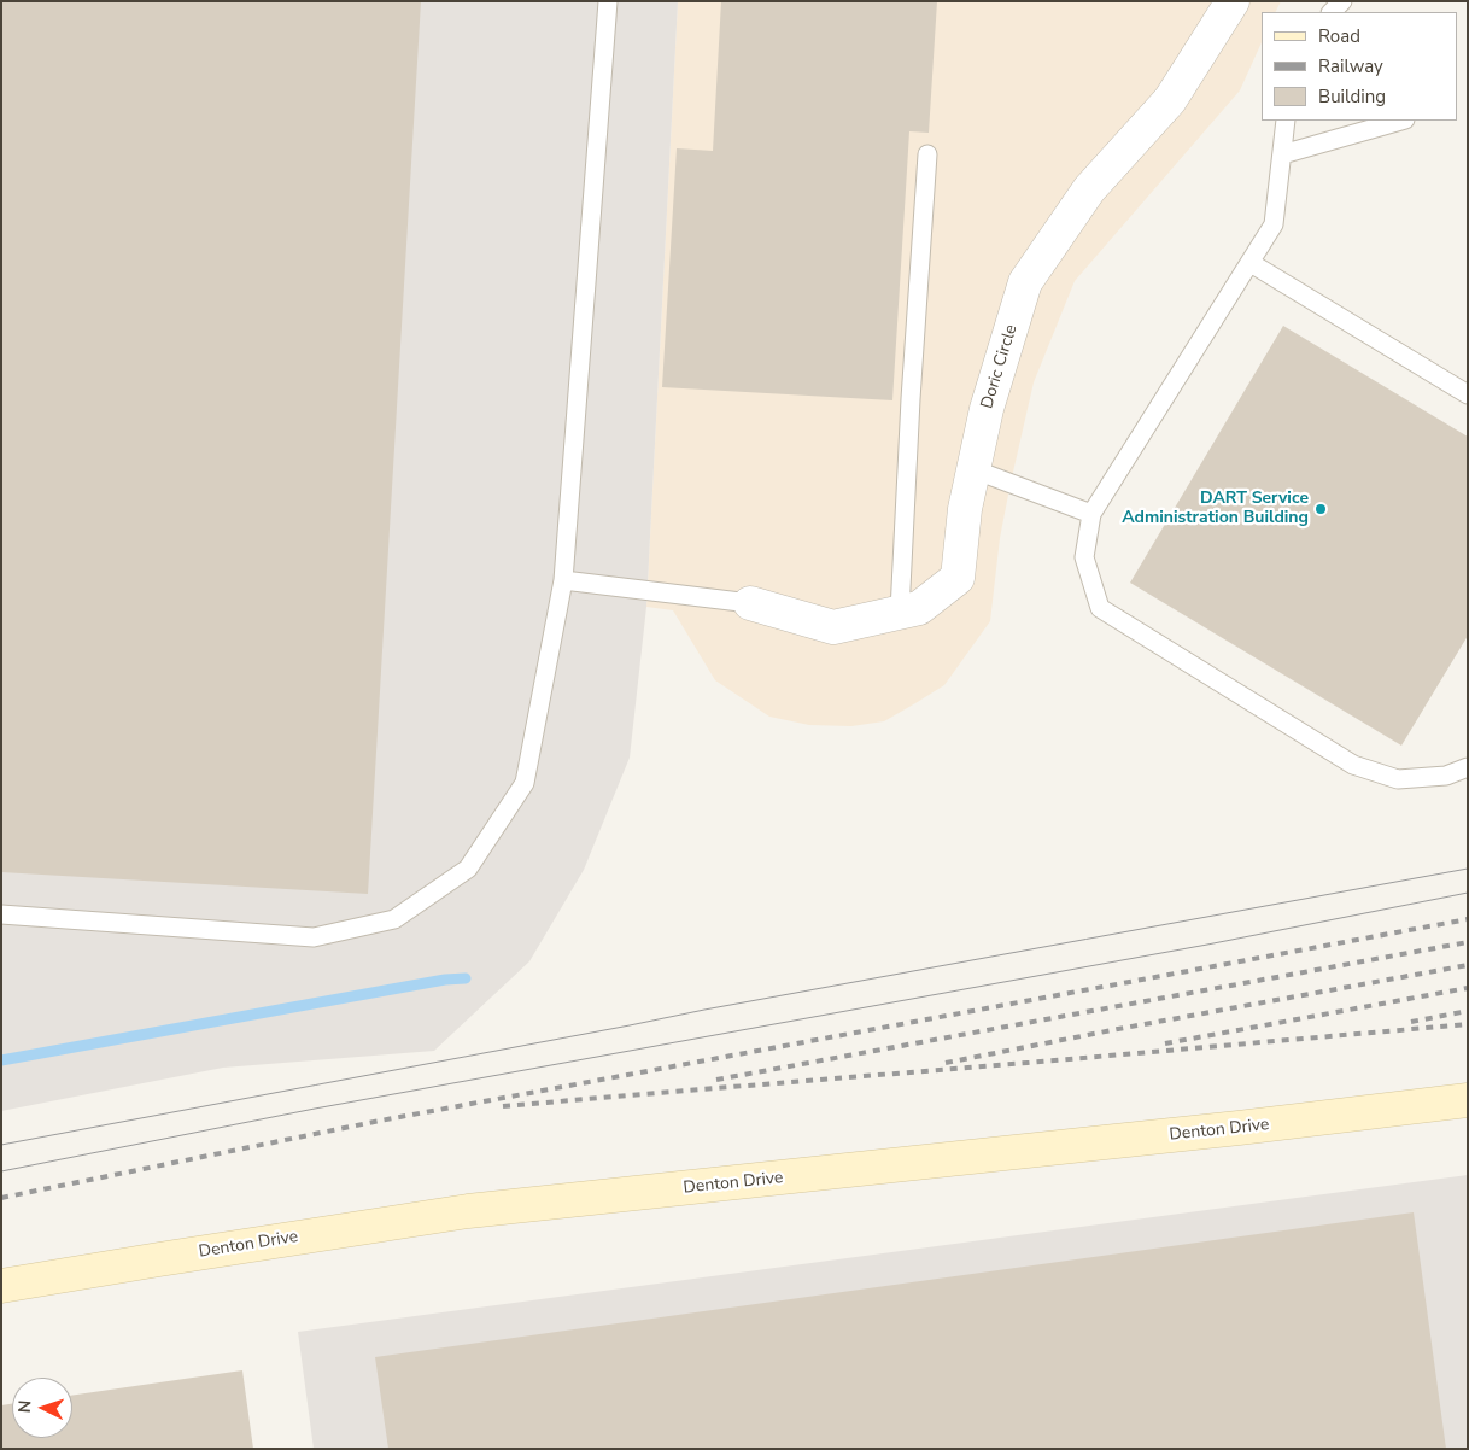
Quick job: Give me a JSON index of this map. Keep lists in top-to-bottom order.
{
  "streets": {
    "street": ["Doric Circle", "Denton Drive"]
  },
  "places": ["DART Service Administration Building"],
  "legend": ["Road", "Railway", "Building"],
  "north": "left"
}
